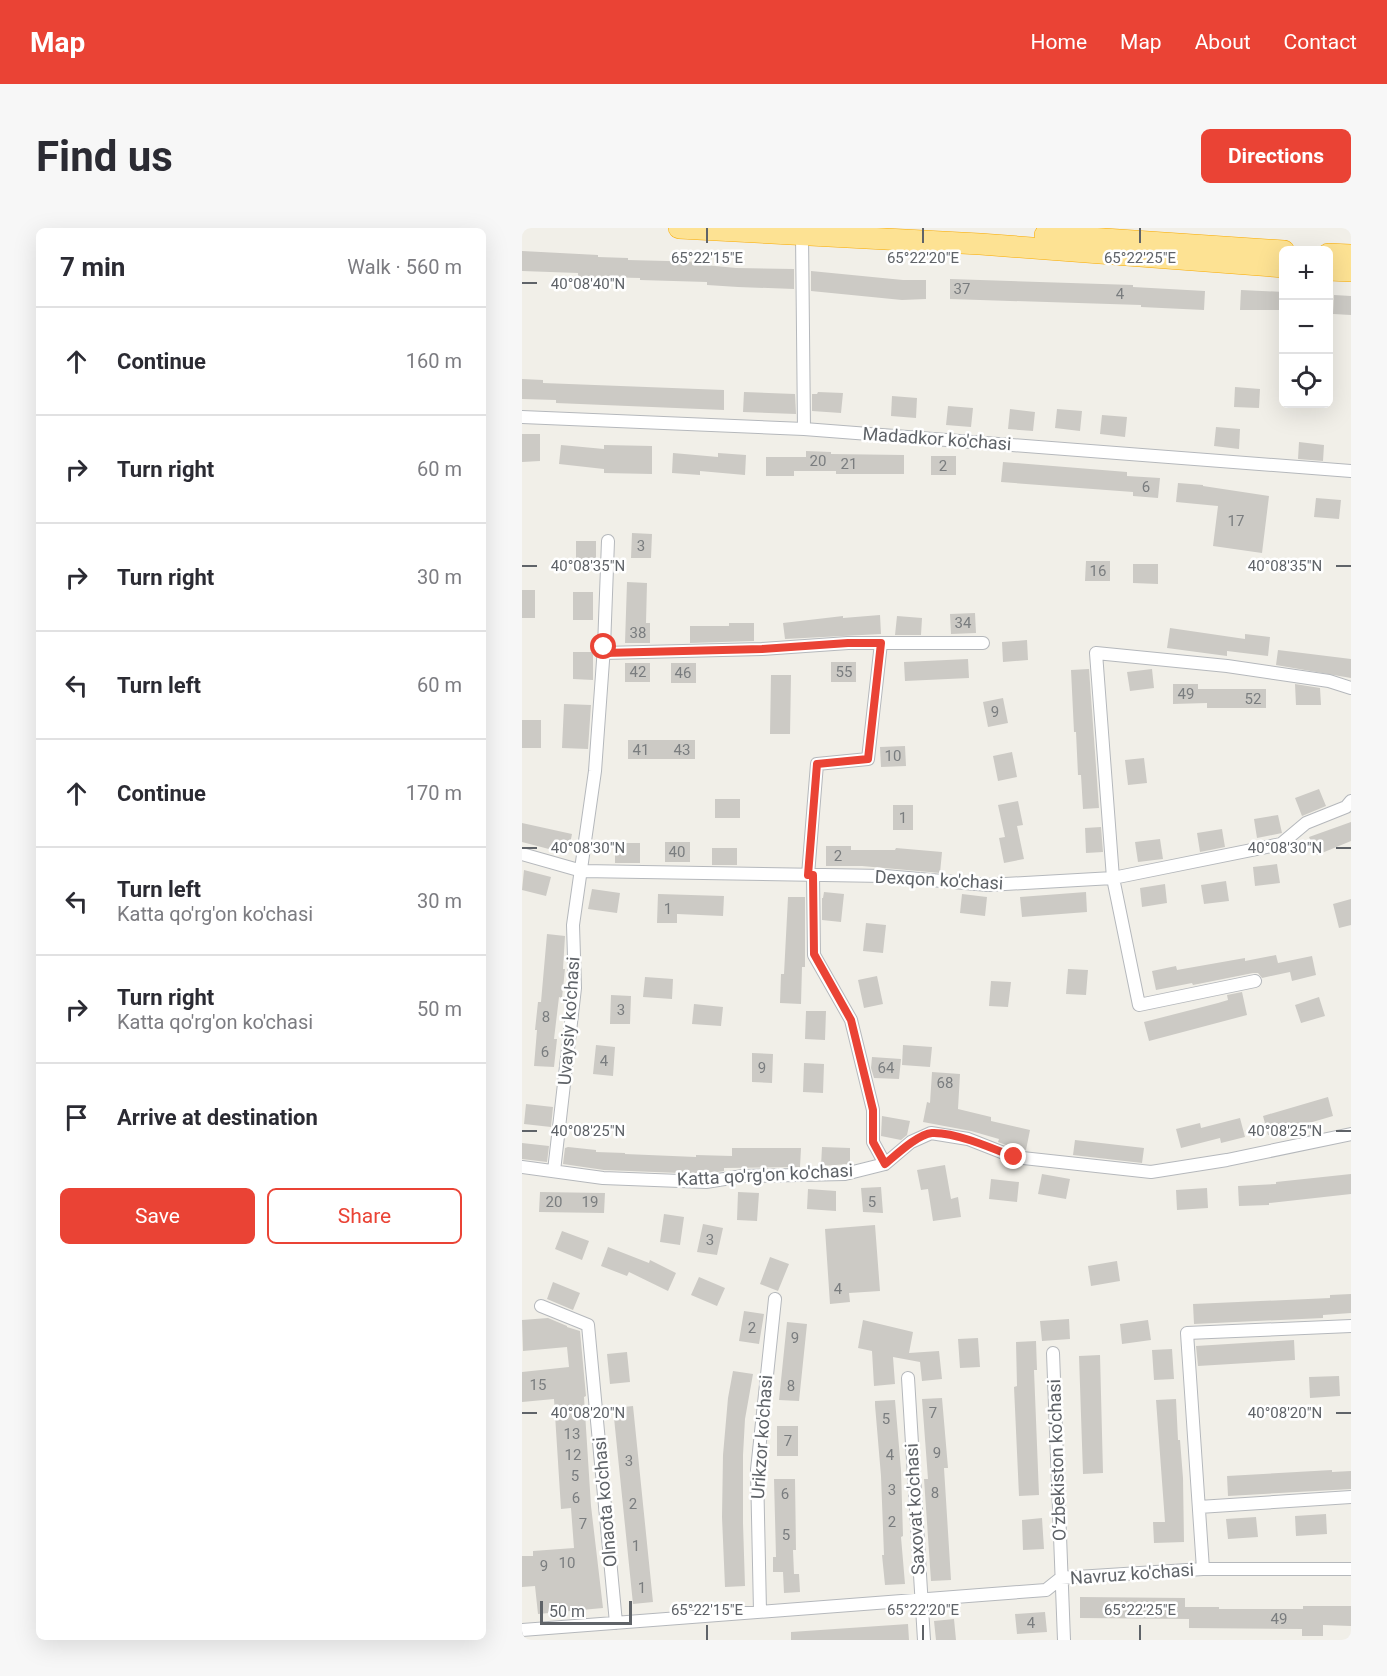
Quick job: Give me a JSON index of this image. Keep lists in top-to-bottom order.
{
  "streets": {
    "street": [
      "Madadkor ko'chasi",
      "Dexqon ko'chasi",
      "Uvaysiy ko'chasi",
      "Katta qo'rg'on ko'chasi",
      "Urikzor ko'chasi",
      "O‘zbekiston ko‘chasi",
      "Olnaota ko'chasi",
      "Saxovat ko'chasi",
      "Navruz ko'chasi"
    ]
  },
  "crossings": [
    ["Dexqon ko'chasi", "Uvaysiy ko'chasi"],
    ["Uvaysiy ko'chasi", "Katta qo'rg'on ko'chasi"],
    ["Urikzor ko'chasi", "Navruz ko'chasi"],
    ["O‘zbekiston ko‘chasi", "Navruz ko'chasi"],
    ["Olnaota ko'chasi", "Navruz ko'chasi"],
    ["Saxovat ko'chasi", "Navruz ko'chasi"]
  ],
  "house_numbers": [
    "37",
    "4",
    "20",
    "21",
    "2",
    "6",
    "17",
    "3",
    "16",
    "34",
    "38",
    "42",
    "55",
    "46",
    "49",
    "52",
    "9",
    "41",
    "43",
    "10",
    "1",
    "40",
    "2",
    "1",
    "3",
    "8",
    "6",
    "4",
    "9",
    "64",
    "68",
    "20",
    "19",
    "5",
    "3",
    "4",
    "2",
    "9",
    "15",
    "8",
    "7",
    "5",
    "13",
    "7",
    "9",
    "12",
    "4",
    "3",
    "5",
    "3",
    "8",
    "6",
    "6",
    "2",
    "2",
    "7",
    "5",
    "1",
    "10",
    "9",
    "1",
    "49",
    "4"
  ],
  "scale_bar": "50 m",
  "page": {
    "header": "Map",
    "nav": [
      "Home",
      "Map",
      "About",
      "Contact"
    ],
    "buttons": [
      "Directions",
      ["Save", "Share"]
    ],
    "title": "Find us",
    "heading": ["7 min", "Walk · 560 m"],
    "map_buttons": ["+", "−"],
    "list": [
      ["Continue", "160 m"],
      ["Turn right", "60 m"],
      ["Turn right", "30 m"],
      ["Turn left", "60 m"],
      ["Continue", "170 m"],
      ["Turn left", "Katta qo'rg'on ko'chasi", "30 m"],
      ["Turn right", "Katta qo'rg'on ko'chasi", "50 m"],
      "Arrive at destination"
    ],
    "scale": "50 m"
  },
  "coordinates": [
    "65°22'15\"E",
    "65°22'20\"E",
    "65°22'25\"E",
    "40°08'40\"N",
    "40°08'35\"N",
    "40°08'30\"N",
    "40°08'25\"N",
    "40°08'20\"N"
  ]
}
